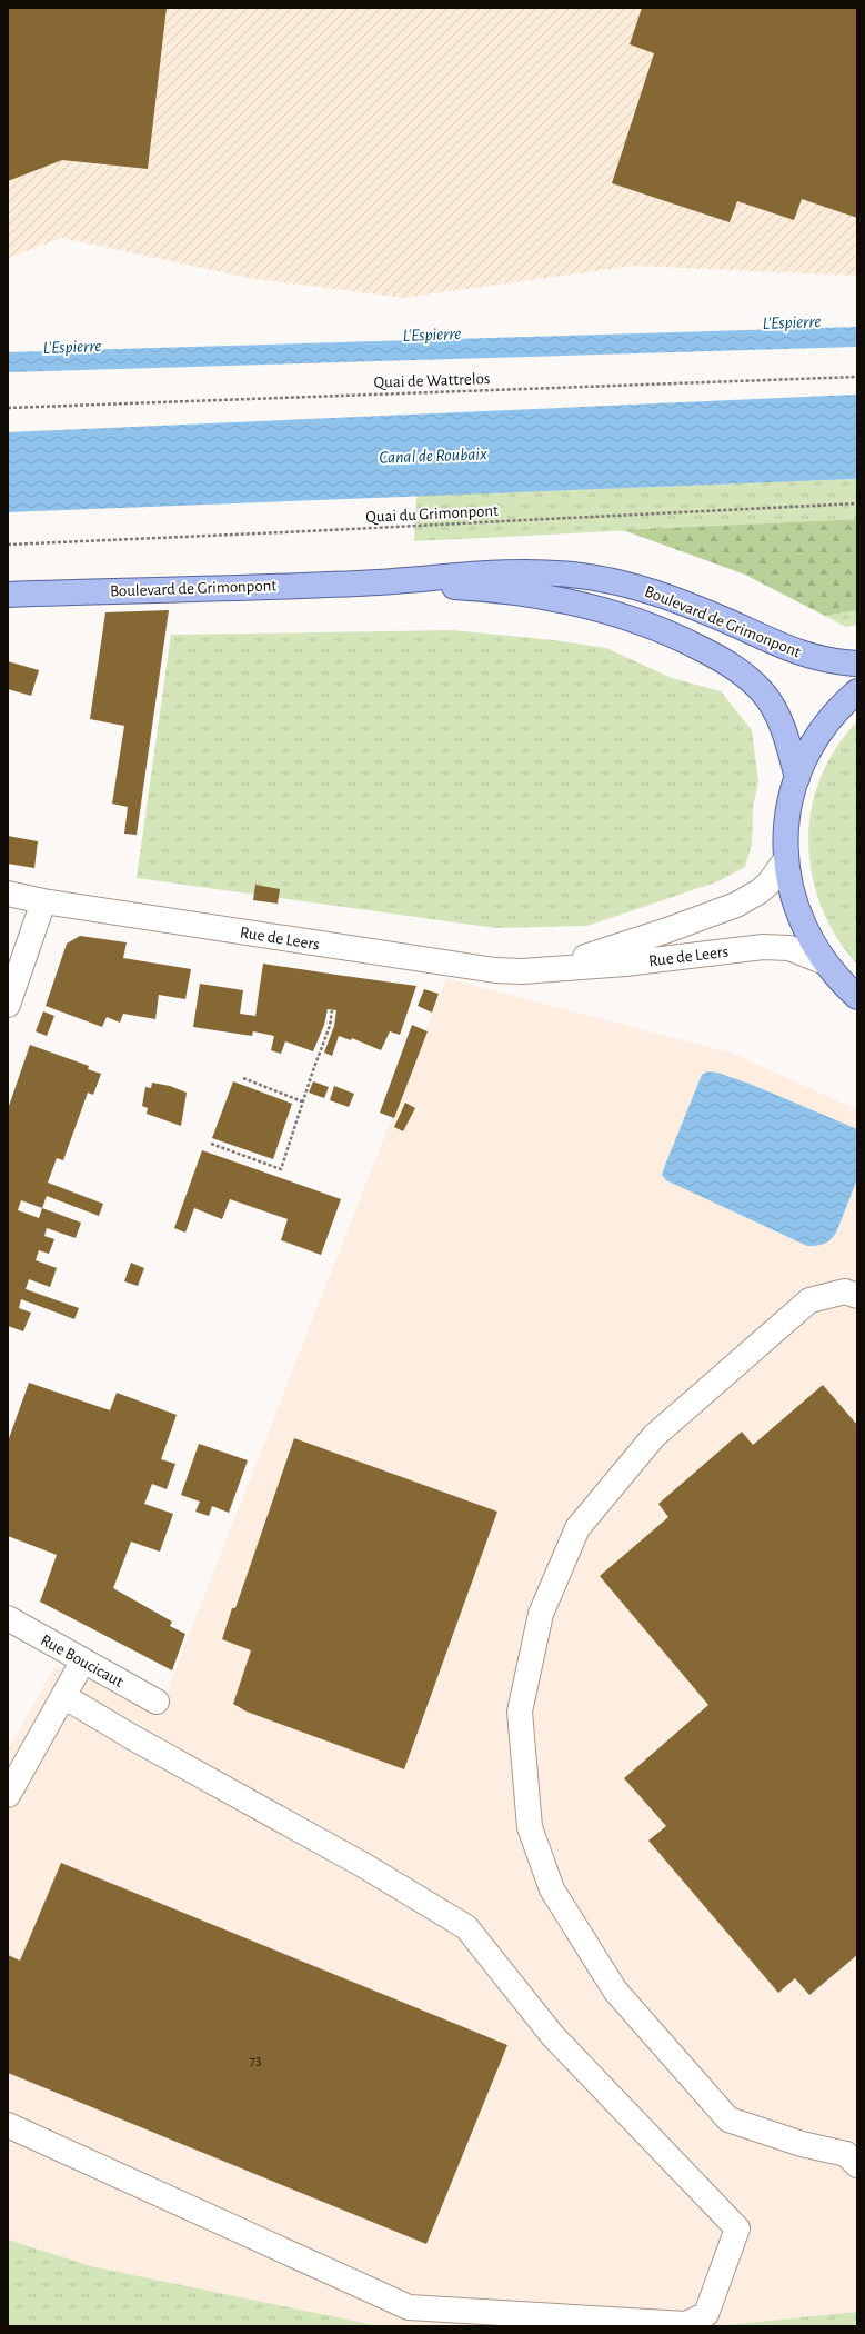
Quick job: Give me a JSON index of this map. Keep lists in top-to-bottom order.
{
  "streets": {
    "main road": ["Boulevard de Grimonpont"],
    "street": ["Rue de Leers", "Rue Boucicaut"],
    "path": ["Quai de Wattrelos", "Quai du Grimonpont"]
  },
  "water": ["L'Espierre", "Canal de Roubaix"],
  "house_numbers": ["73"]
}
